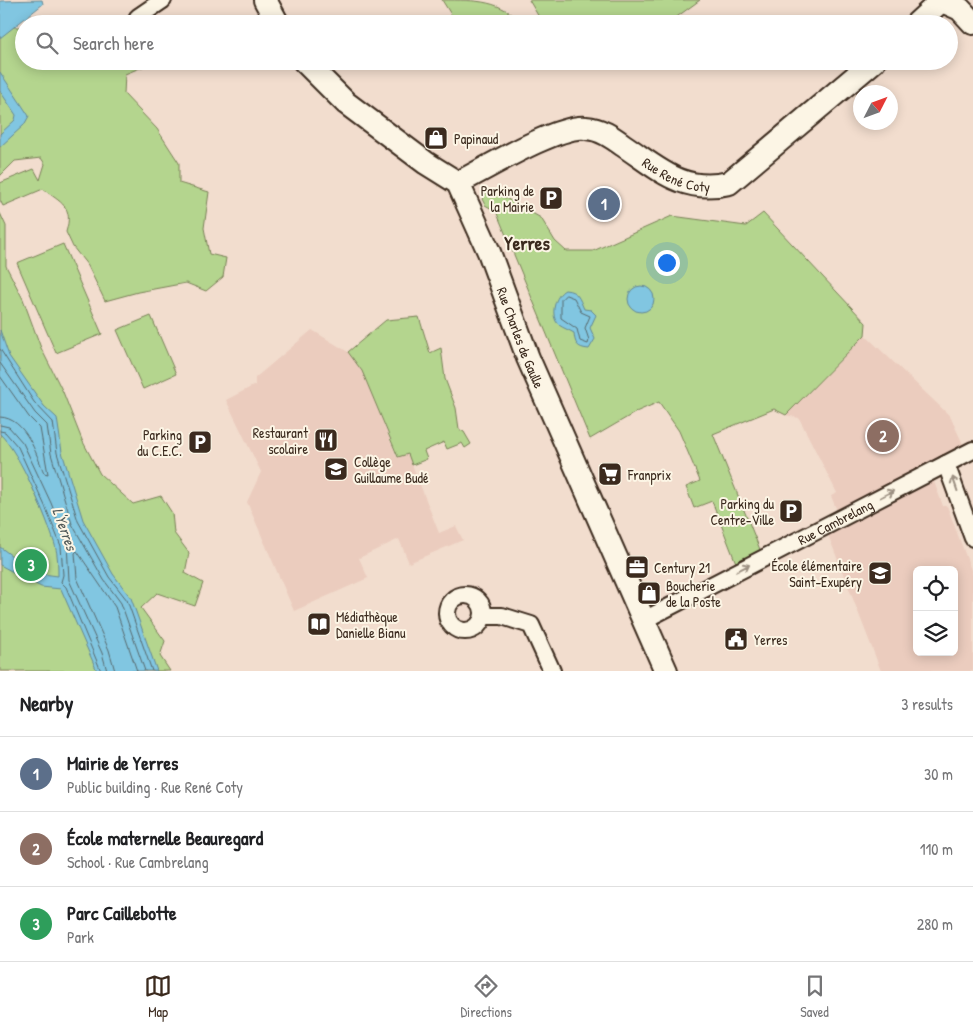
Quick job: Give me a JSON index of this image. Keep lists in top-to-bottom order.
{
  "streets": {
    "street": ["Rue René Coty", "Rue Charles de Gaulle", "Rue Cambrelang"]
  },
  "crossings": [
    ["Rue René Coty", "Rue Charles de Gaulle"],
    ["Rue Charles de Gaulle", "Rue Cambrelang"]
  ],
  "one_way": ["Rue Cambrelang"],
  "districts": ["Yerres"],
  "water": ["L'Yerres"],
  "places": {
    "shop": ["Papinaud", "Boucherie de la Poste"],
    "parking": ["Parking de la Mairie", "Parking du C.E.C.", "Parking du Centre-Ville"],
    "restaurant": ["Restaurant scolaire"],
    "school or university": ["Collège Guillaume Budé", "École élémentaire Saint-Exupéry"],
    "supermarket": ["Franprix"],
    "office": ["Century 21"],
    "library": ["Médiathèque Danielle Bianu"],
    "public building": ["Yerres"]
  },
  "north": "top right",
  "page": {
    "search": "Search here",
    "pins": ["1", "2", "3"],
    "heading": ["Nearby", "3 results"],
    "list": [
      {
        "mark": "1",
        "name": "Mairie de Yerres",
        "note": "Public building · Rue René Coty",
        "value": "30 m"
      },
      {
        "mark": "2",
        "name": "École maternelle Beauregard",
        "note": "School · Rue Cambrelang",
        "value": "110 m"
      },
      {
        "mark": "3",
        "name": "Parc Caillebotte",
        "note": "Park",
        "value": "280 m"
      }
    ],
    "nav": ["Map", "Directions", "Saved"]
  }
}
